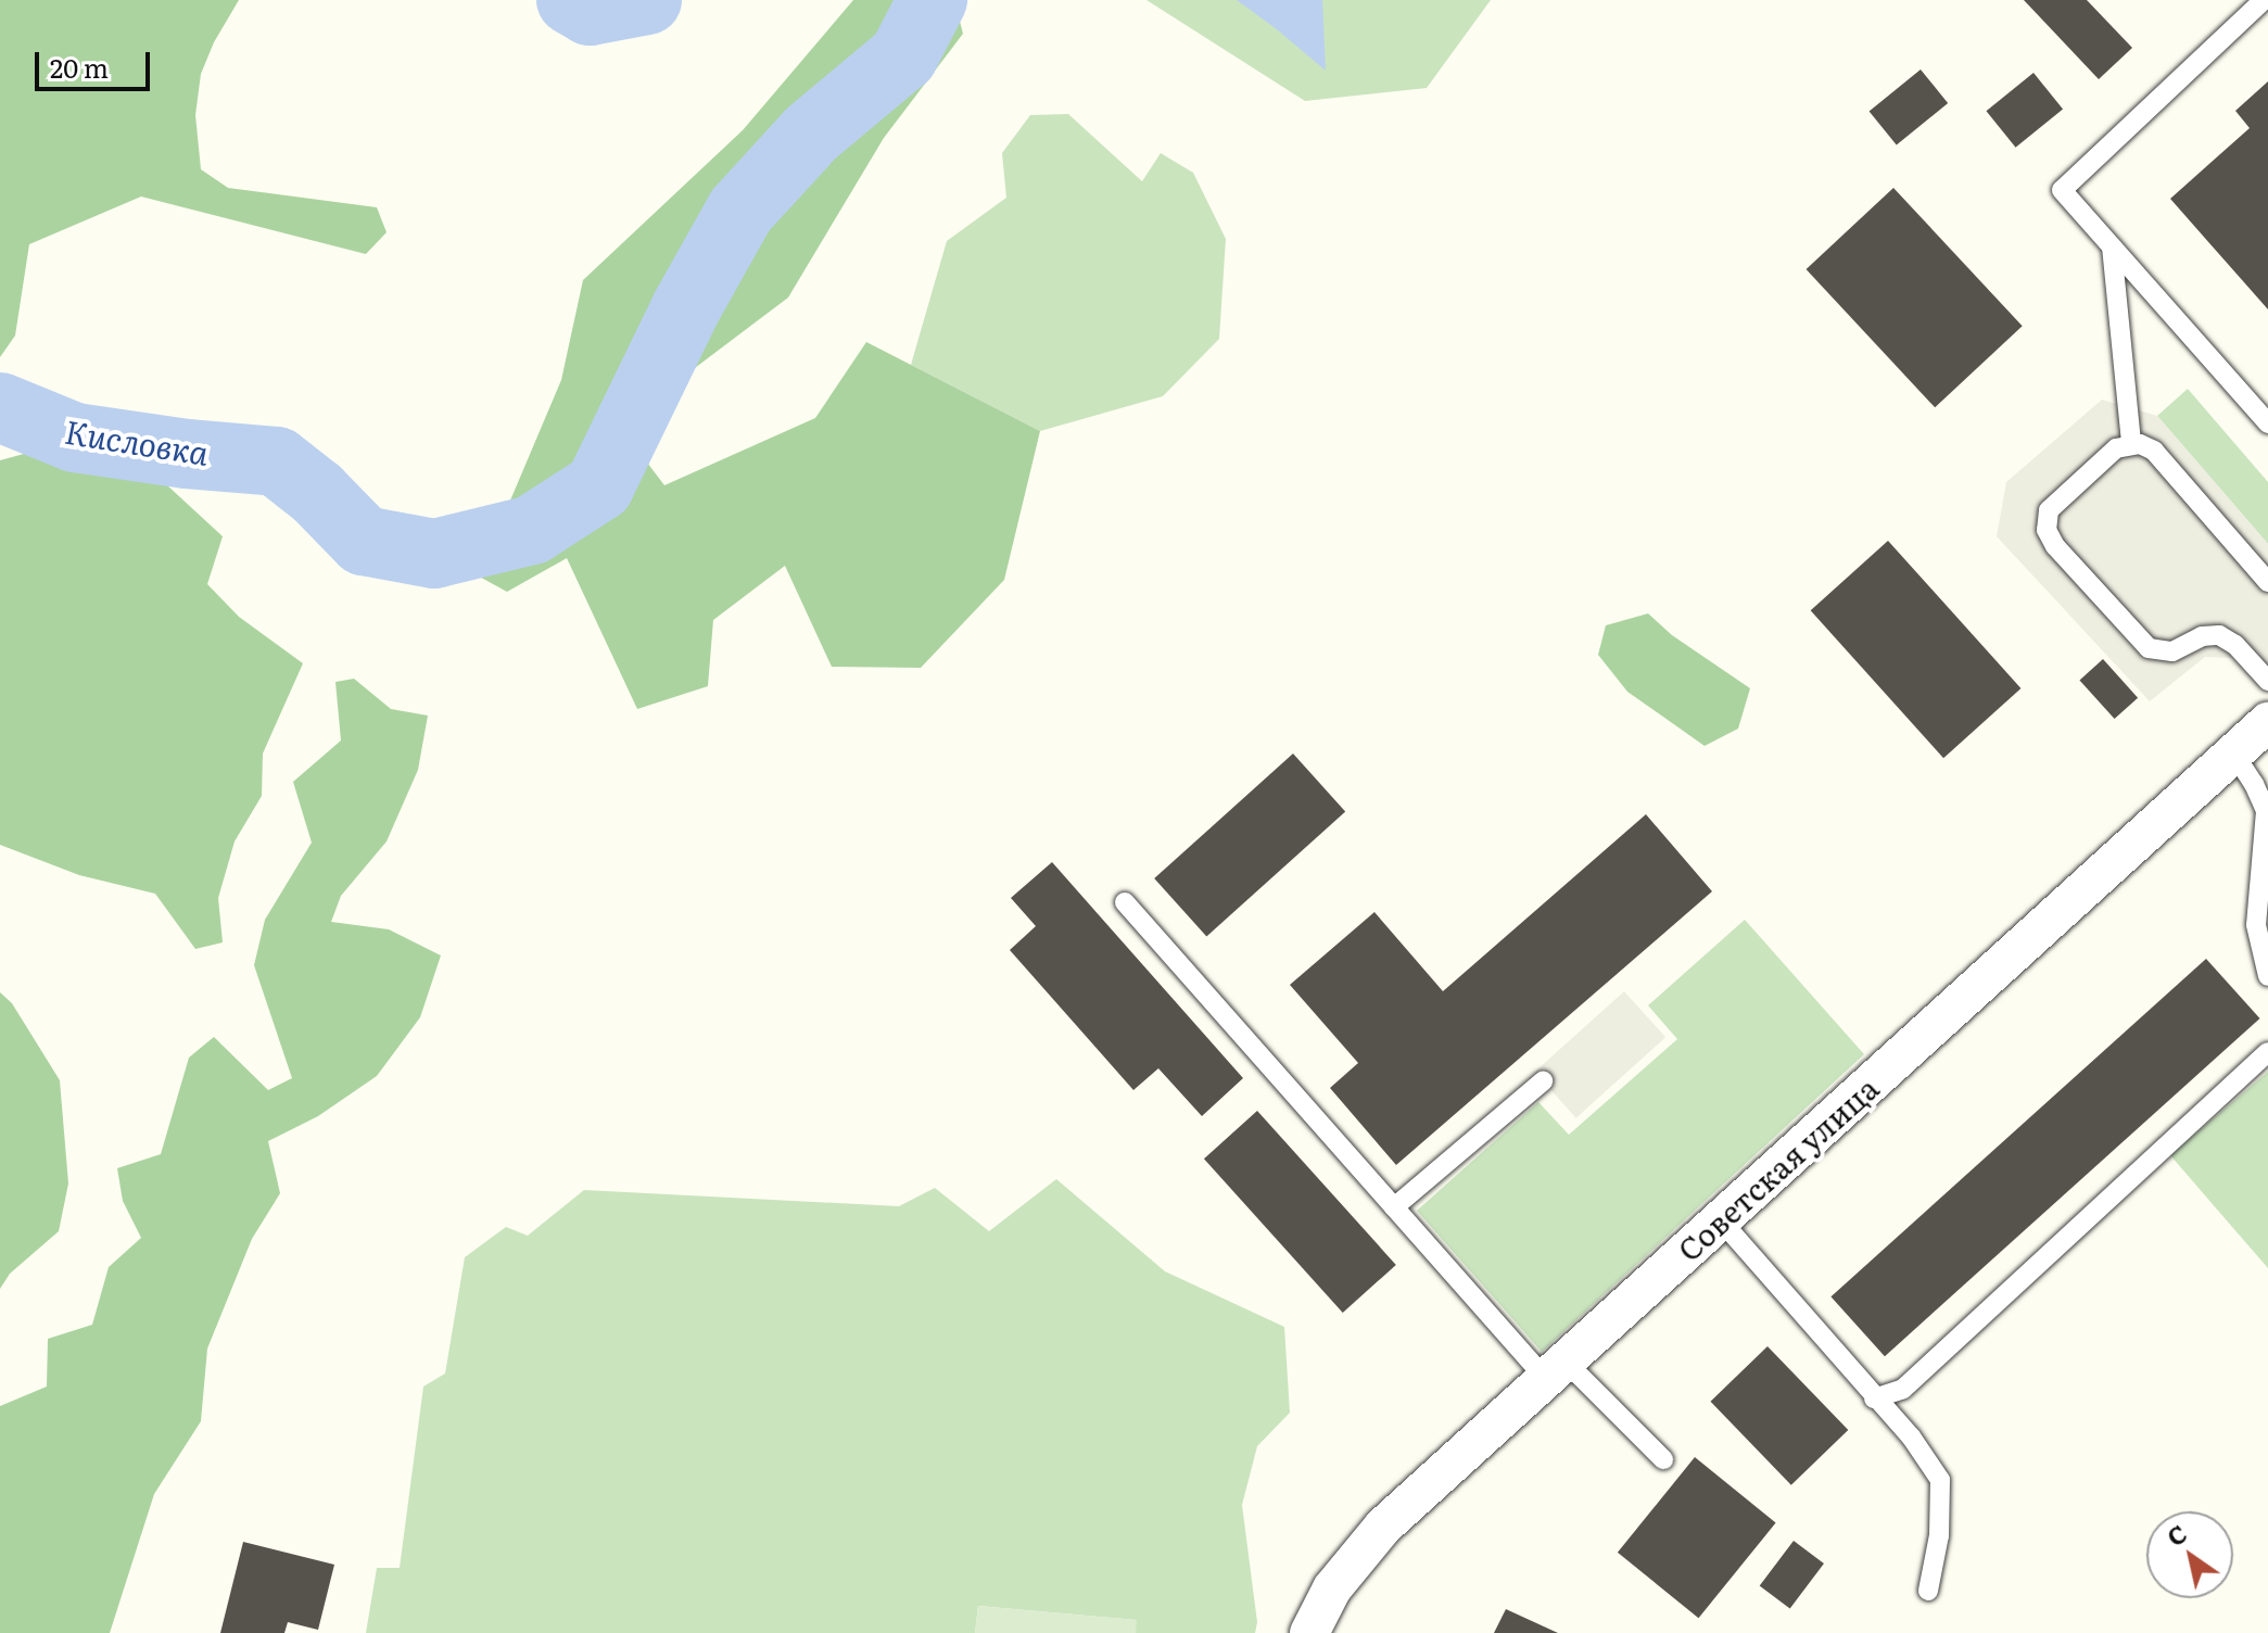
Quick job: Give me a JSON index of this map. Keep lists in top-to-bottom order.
{
  "streets": {
    "street": ["Советская улица"]
  },
  "water": ["Кисловка"],
  "scale_bar": "20 m",
  "north": "top left"
}
